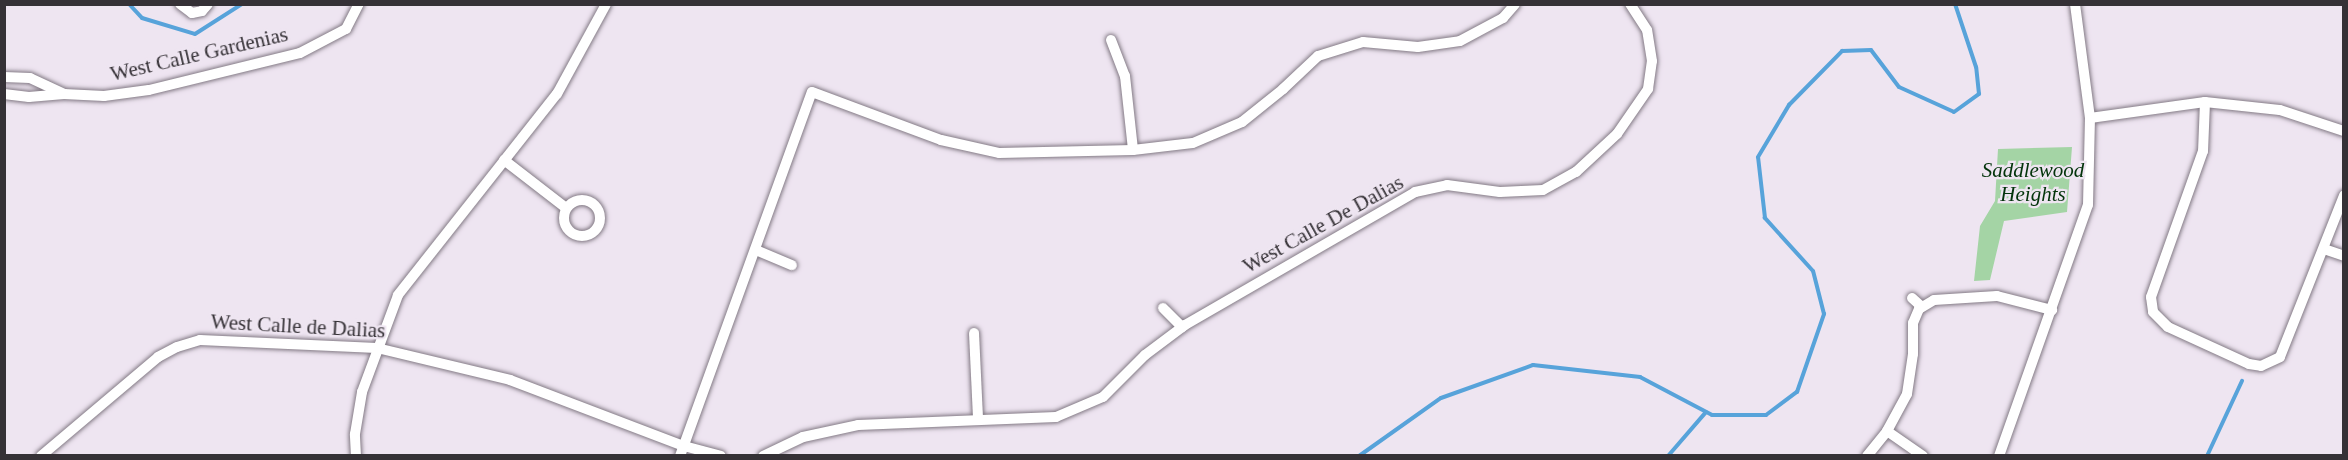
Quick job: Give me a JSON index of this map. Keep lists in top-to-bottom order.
{
  "streets": {
    "street": ["West Calle Gardenias", "West Calle De Dalias", "West Calle de Dalias"]
  },
  "parks": ["Saddlewood Heights"]
}
